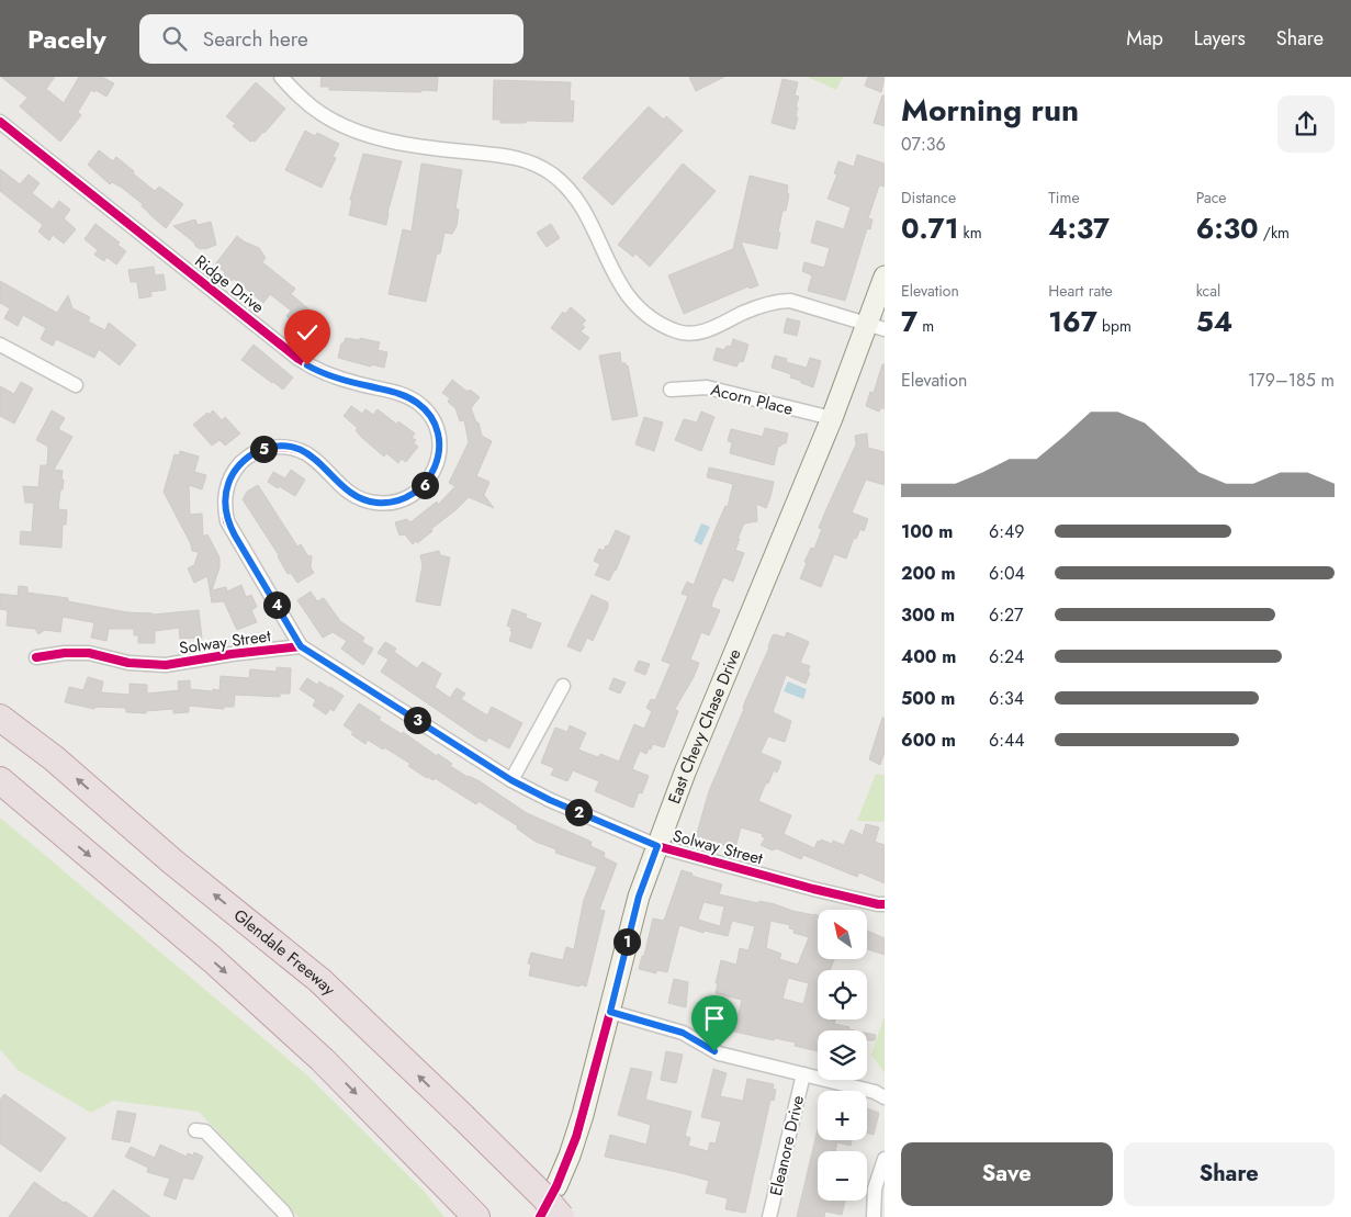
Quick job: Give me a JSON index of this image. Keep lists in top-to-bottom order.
{
  "streets": {
    "highway": ["Glendale Freeway"],
    "main road": ["East Chevy Chase Drive"],
    "street": [
      "Ridge Drive",
      "Acorn Place",
      "Solway Street",
      "Eleanore Drive"
    ]
  },
  "crossings": [
    ["Ridge Drive", "Solway Street"],
    ["Acorn Place", "East Chevy Chase Drive"],
    ["Solway Street", "East Chevy Chase Drive"]
  ],
  "north": "top left",
  "page": {
    "header": "Pacely",
    "search": "Search here",
    "nav": ["Map", "Layers", "Share"],
    "heading": ["Morning run", "07:36"],
    "stats": [
      ["Distance", "0.71 km"],
      ["Time", "4:37"],
      ["Pace", "6:30 /km"],
      ["Elevation", "7 m"],
      ["Heart rate", "167 bpm"],
      ["kcal", "54"]
    ],
    "chart": ["Elevation", "179–185 m"],
    "pins": [
      "5",
      "6",
      "4",
      "3",
      "2",
      "1"
    ],
    "list": [
      {
        "name": "100 m",
        "note": "6:49"
      },
      {
        "name": "200 m",
        "note": "6:04"
      },
      {
        "name": "300 m",
        "note": "6:27"
      },
      {
        "name": "400 m",
        "note": "6:24"
      },
      {
        "name": "500 m",
        "note": "6:34"
      },
      {
        "name": "600 m",
        "note": "6:44"
      }
    ],
    "map_buttons": ["+", "−"],
    "buttons": ["Save", "Share"]
  }
}
